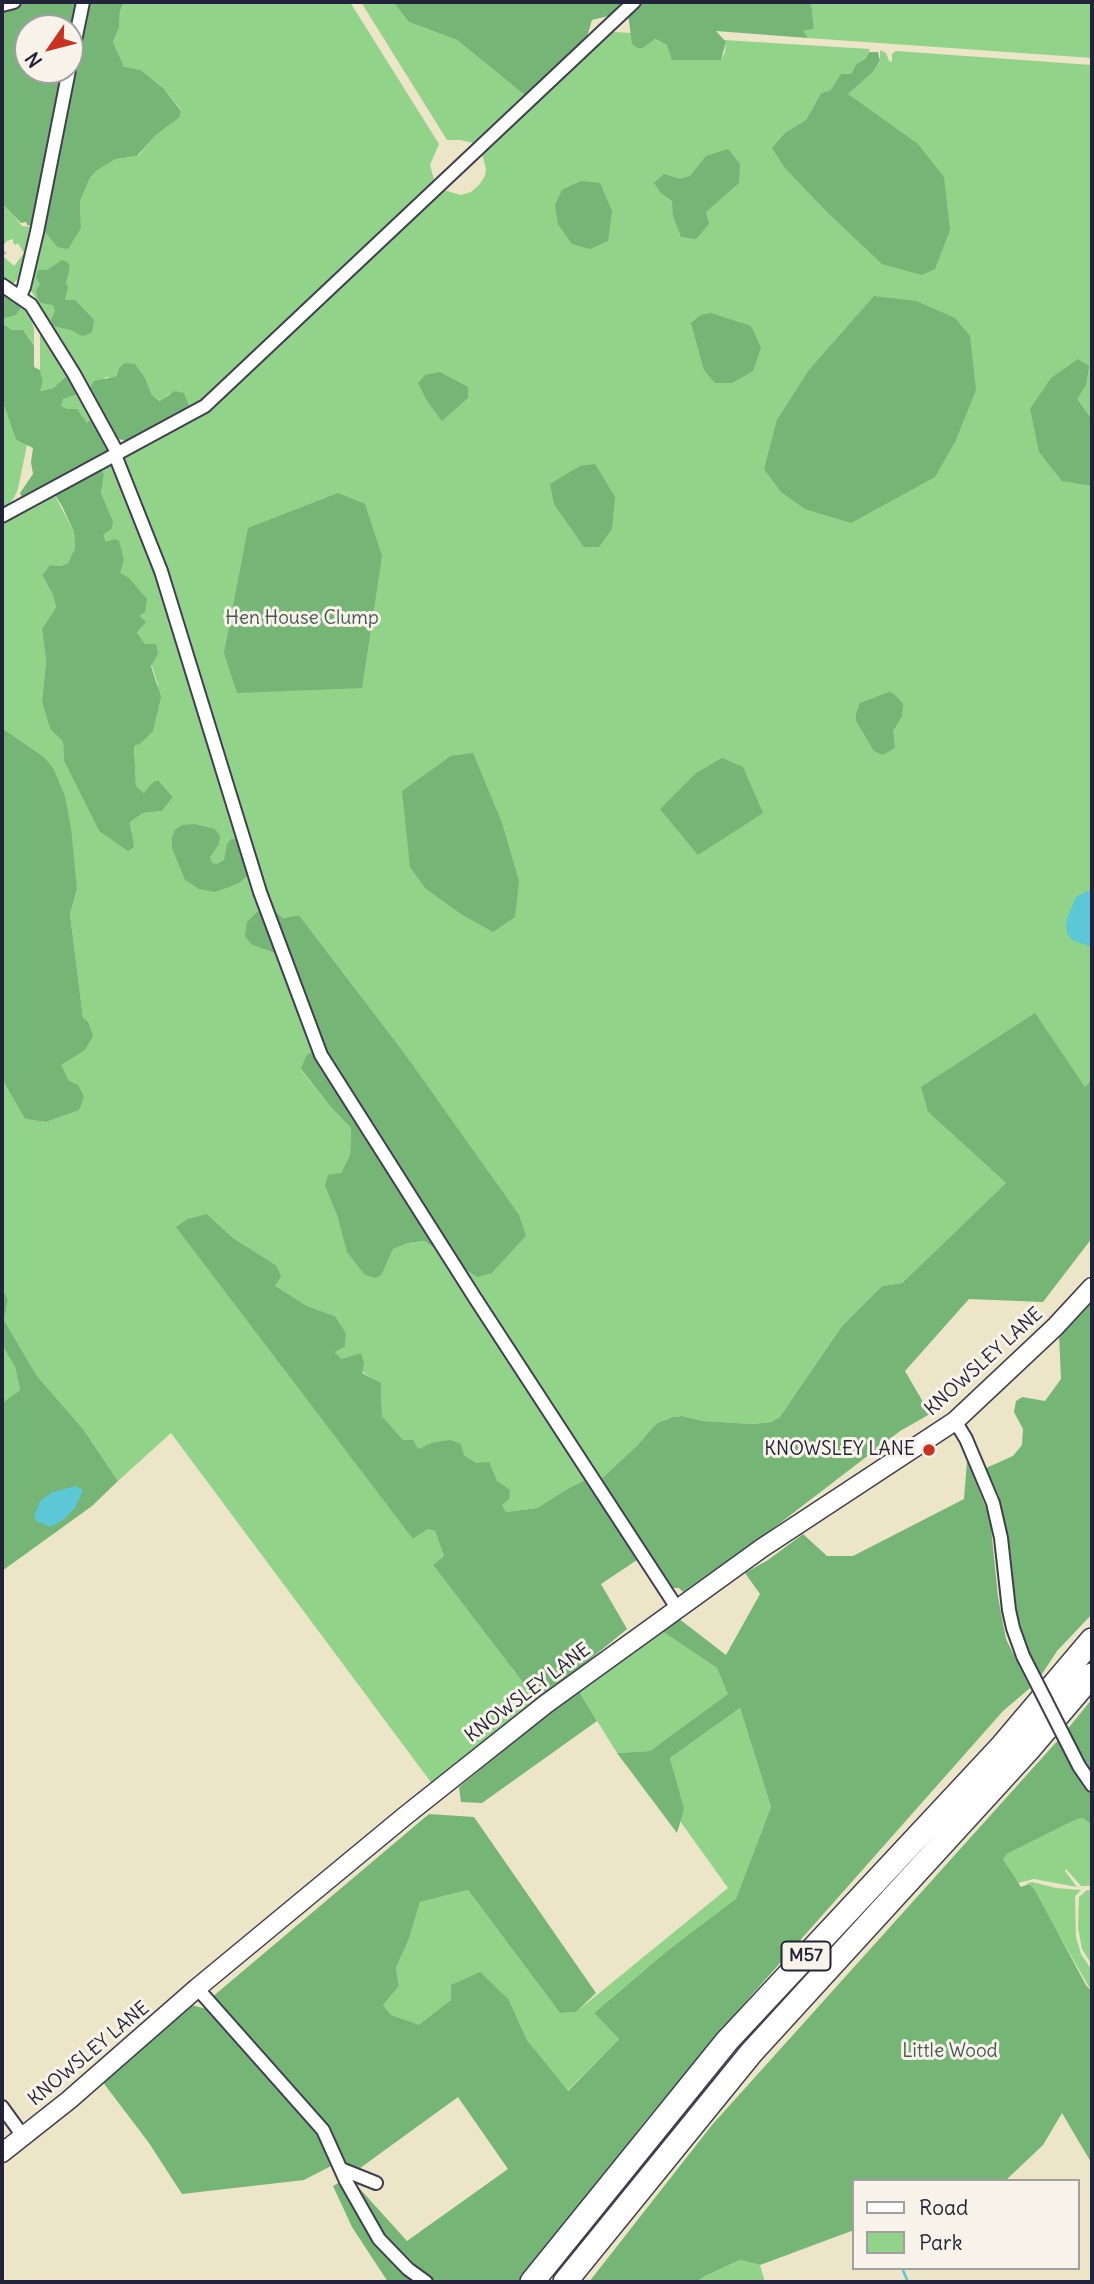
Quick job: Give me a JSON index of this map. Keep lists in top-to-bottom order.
{
  "streets": {
    "highway": ["M57"],
    "main road": ["KNOWSLEY LANE"]
  },
  "parks": ["Hen House Clump", "Little Wood"],
  "places": ["KNOWSLEY LANE"],
  "legend": ["Road", "Park"],
  "north": "bottom left"
}
